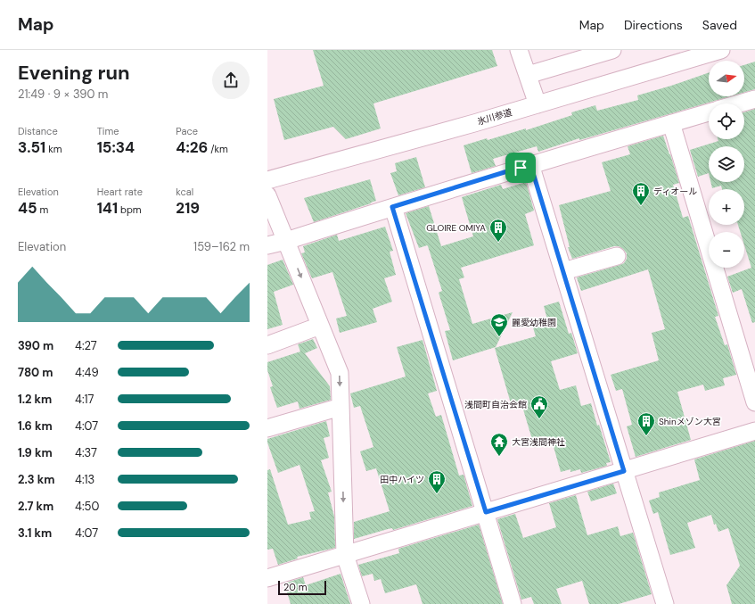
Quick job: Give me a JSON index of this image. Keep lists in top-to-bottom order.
{
  "streets": {
    "street": ["氷川参道"]
  },
  "places": {
    "building": [
      "ディオール",
      "GLOIRE OMIYA",
      "Shinメゾン大宮",
      "田中ハイツ"
    ],
    "school or university": ["麗愛幼稚園"],
    "public building": ["浅間町自治会館"],
    "temple": ["大宮浅間神社"]
  },
  "scale_bar": "20 m",
  "north": "right",
  "page": {
    "header": "Map",
    "nav": ["Map", "Directions", "Saved"],
    "heading": ["Evening run", "21:49 · 9 × 390 m"],
    "map_buttons": ["+", "−"],
    "stats": [
      ["Distance", "3.51 km"],
      ["Time", "15:34"],
      ["Pace", "4:26 /km"],
      ["Elevation", "45 m"],
      ["Heart rate", "141 bpm"],
      ["kcal", "219"]
    ],
    "chart": ["Elevation", "159–162 m"],
    "list": [
      {
        "name": "390 m",
        "note": "4:27"
      },
      {
        "name": "780 m",
        "note": "4:49"
      },
      {
        "name": "1.2 km",
        "note": "4:17"
      },
      {
        "name": "1.6 km",
        "note": "4:07"
      },
      {
        "name": "1.9 km",
        "note": "4:37"
      },
      {
        "name": "2.3 km",
        "note": "4:13"
      },
      {
        "name": "2.7 km",
        "note": "4:50"
      },
      {
        "name": "3.1 km",
        "note": "4:07"
      }
    ],
    "scale": "20 m"
  }
}
